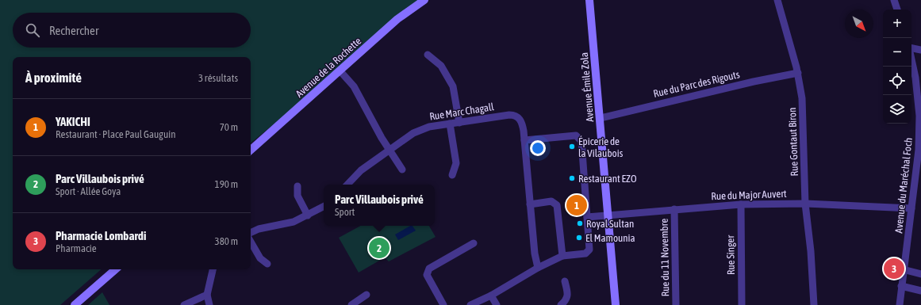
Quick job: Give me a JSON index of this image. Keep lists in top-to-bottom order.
{
  "streets": {
    "main road": ["Avenue de la Rochette", "Avenue Émile Zola"],
    "street": [
      "Rue du Parc des Rigouts",
      "Rue Marc Chagall",
      "Rue Gontaut Biron",
      "Avenue du Maréchal Foch",
      "Rue du Major Auvert",
      "Rue Singer",
      "Rue du 11 Novembre"
    ]
  },
  "crossings": [
    ["Rue du Parc des Rigouts", "Avenue Émile Zola"],
    ["Rue du Parc des Rigouts", "Rue Gontaut Biron"],
    ["Avenue Émile Zola", "Rue du Major Auvert"],
    ["Rue Gontaut Biron", "Rue du Major Auvert"],
    ["Avenue du Maréchal Foch", "Rue du Major Auvert"],
    ["Rue du Major Auvert", "Rue Singer"],
    ["Rue du Major Auvert", "Rue du 11 Novembre"]
  ],
  "places": [
    "Épicerie de la Vilaubois",
    "Restaurant EZO",
    "Royal Sultan",
    "El Mamounia"
  ],
  "north": "bottom right",
  "page": {
    "map_buttons": ["+", "−"],
    "search": "Rechercher",
    "heading": ["À proximité", "3 résultats"],
    "list": [
      {
        "mark": "1",
        "name": "YAKICHI",
        "note": "Restaurant · Place Paul Gauguin",
        "value": "70 m"
      },
      {
        "mark": "2",
        "name": "Parc Villaubois privé",
        "note": "Sport · Allée Goya",
        "value": "190 m"
      },
      {
        "mark": "3",
        "name": "Pharmacie Lombardi",
        "note": "Pharmacie",
        "value": "380 m"
      }
    ],
    "popup": ["Parc Villaubois privé", "Sport"],
    "pins": ["1", "2", "3"]
  }
}
